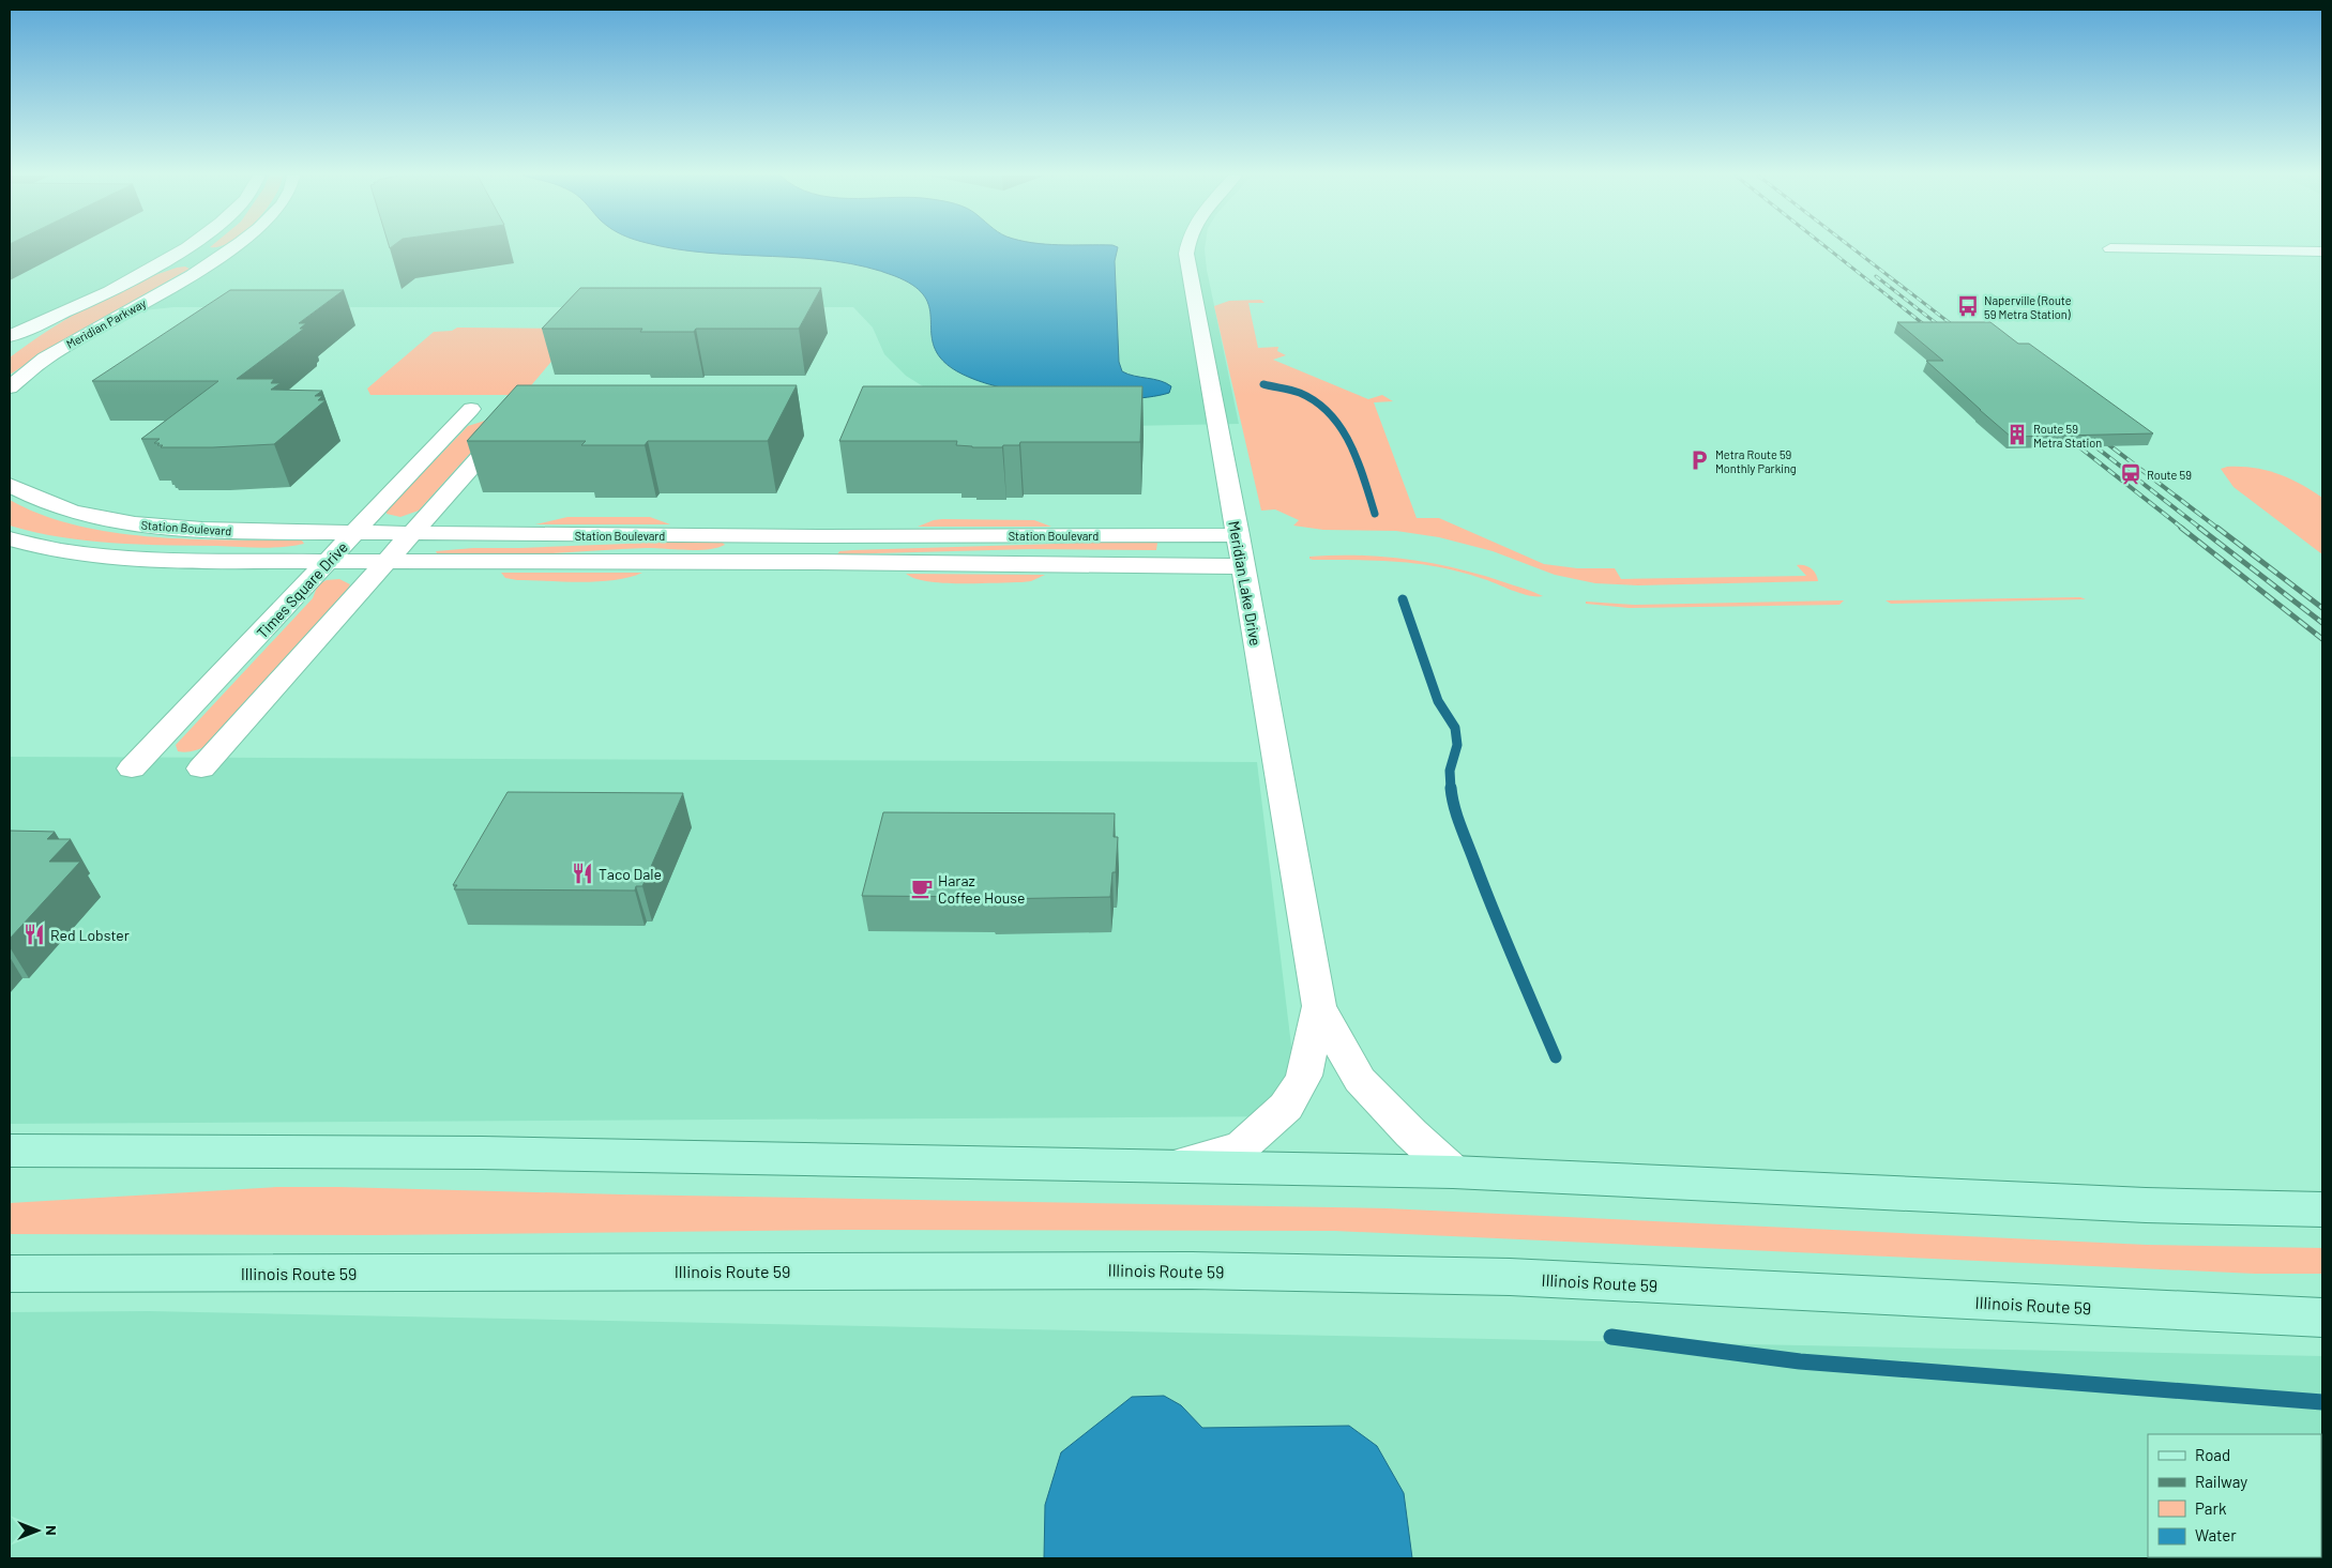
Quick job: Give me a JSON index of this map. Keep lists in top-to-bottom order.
{
  "streets": {
    "main road": ["Illinois Route 59"],
    "street": [
      "Meridian Parkway",
      "Station Boulevard",
      "Meridian Lake Drive",
      "Times Square Drive"
    ]
  },
  "crossings": [
    ["Station Boulevard", "Meridian Lake Drive"],
    ["Station Boulevard", "Times Square Drive"]
  ],
  "places": {
    "bus stop": ["Naperville (Route 59 Metra Station)"],
    "building": ["Route 59 Metra Station"],
    "parking": ["Metra Route 59 Monthly Parking"],
    "station": ["Route 59"],
    "restaurant": ["Taco Dale", "Red Lobster"],
    "cafe": ["Haraz Coffee House"]
  },
  "legend": [
    "Road",
    "Railway",
    "Park",
    "Water"
  ],
  "north": "right"
}
